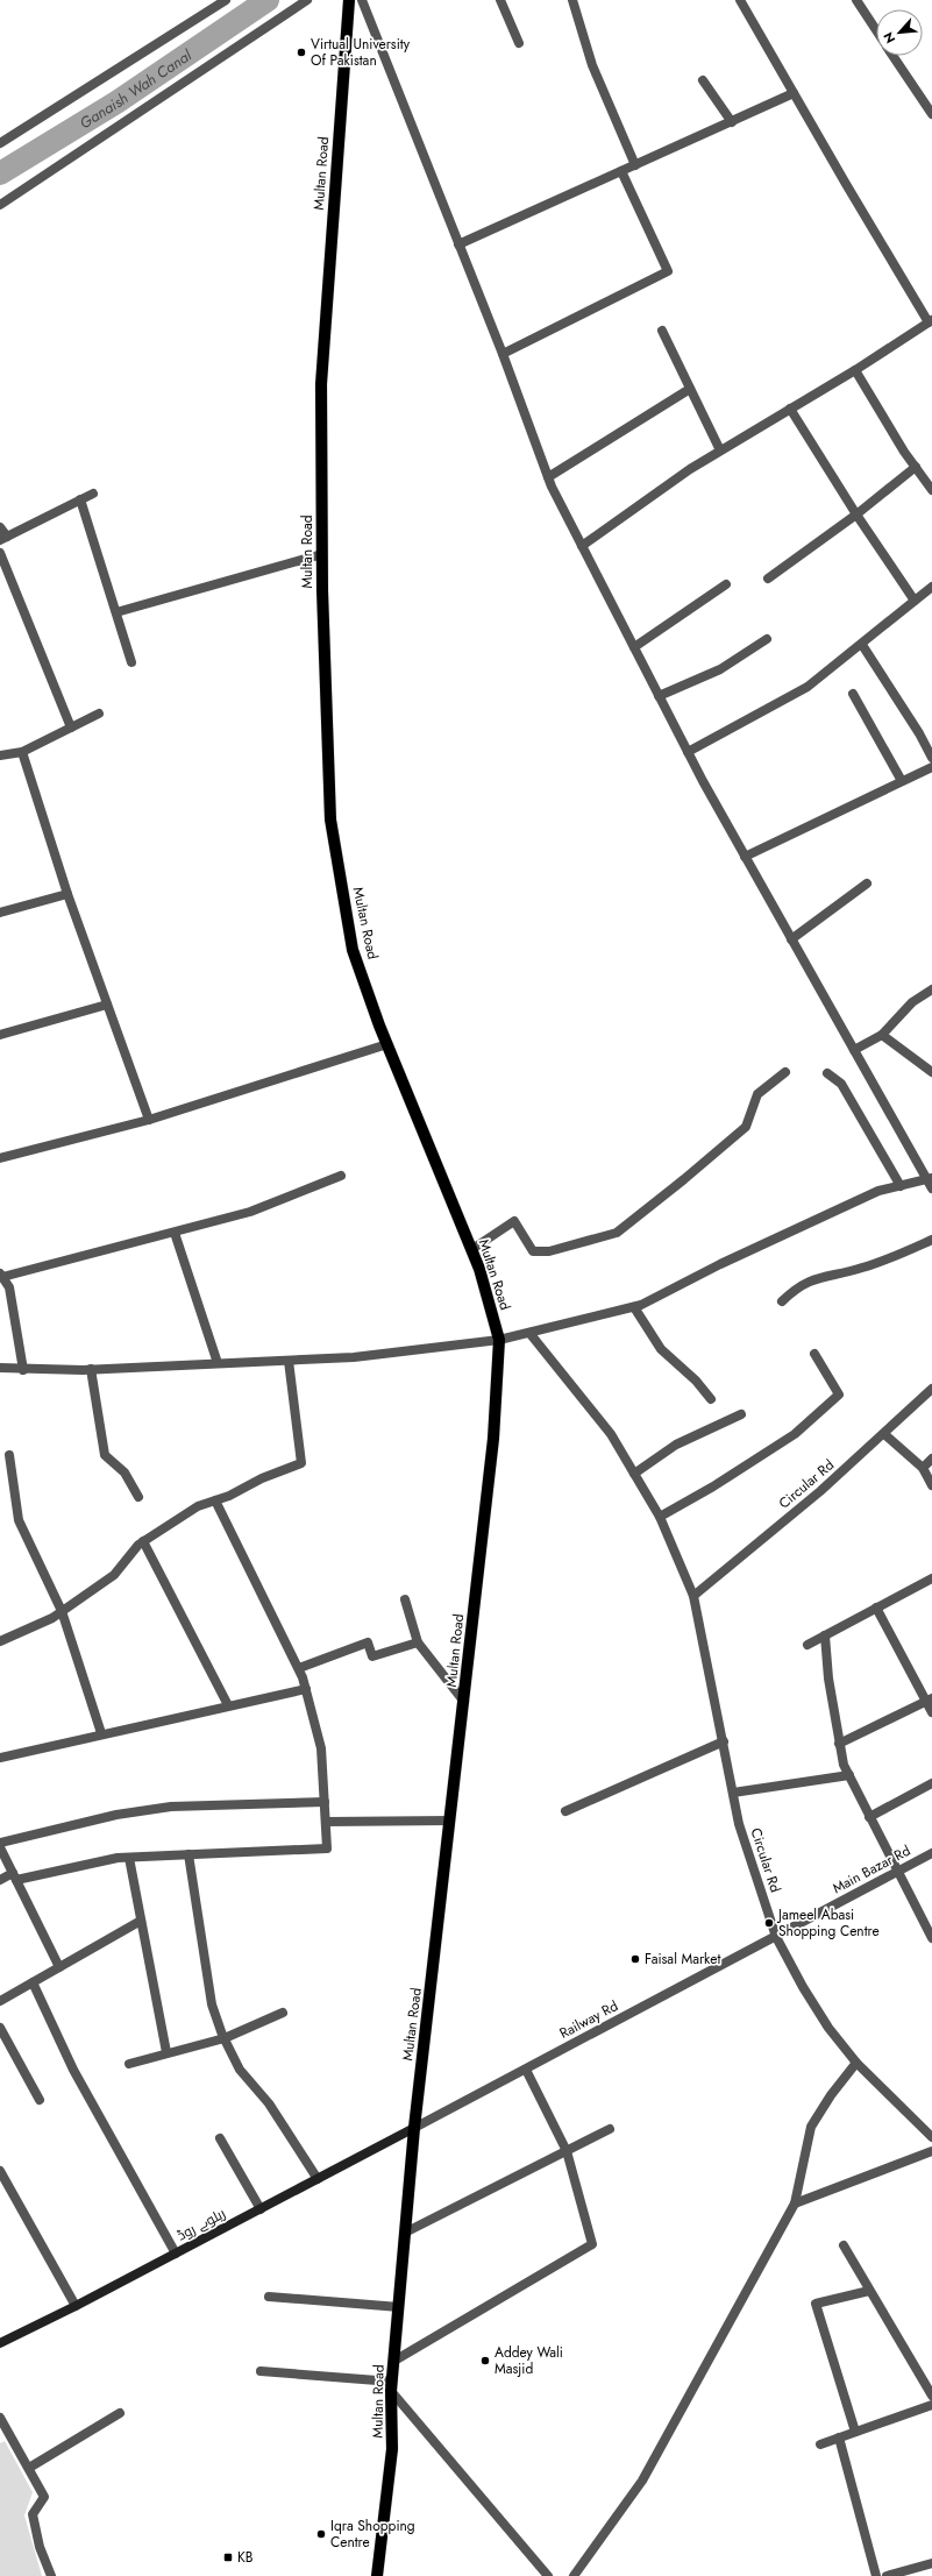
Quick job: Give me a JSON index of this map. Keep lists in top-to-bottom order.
{
  "streets": {
    "main road": ["Multan Road", "ریلوے روڈ"],
    "street": ["Circular Rd", "Main Bazar Rd", "Railway Rd"]
  },
  "crossings": [
    ["Multan Road", "Railway Rd"],
    ["Multan Road", "ریلوے روڈ"],
    ["Circular Rd", "Main Bazar Rd"],
    ["Circular Rd", "Railway Rd"],
    ["Main Bazar Rd", "Railway Rd"],
    ["Railway Rd", "ریلوے روڈ"]
  ],
  "water": ["Ganaish Wah Canal"],
  "places": {
    "other": [
      "Virtual University Of Pakistan",
      "Jameel Abasi Shopping Centre",
      "Faisal Market",
      "Addey Wali Masjid",
      "Iqra Shopping Centre"
    ],
    "transit": ["KB"]
  },
  "north": "bottom left"
}
